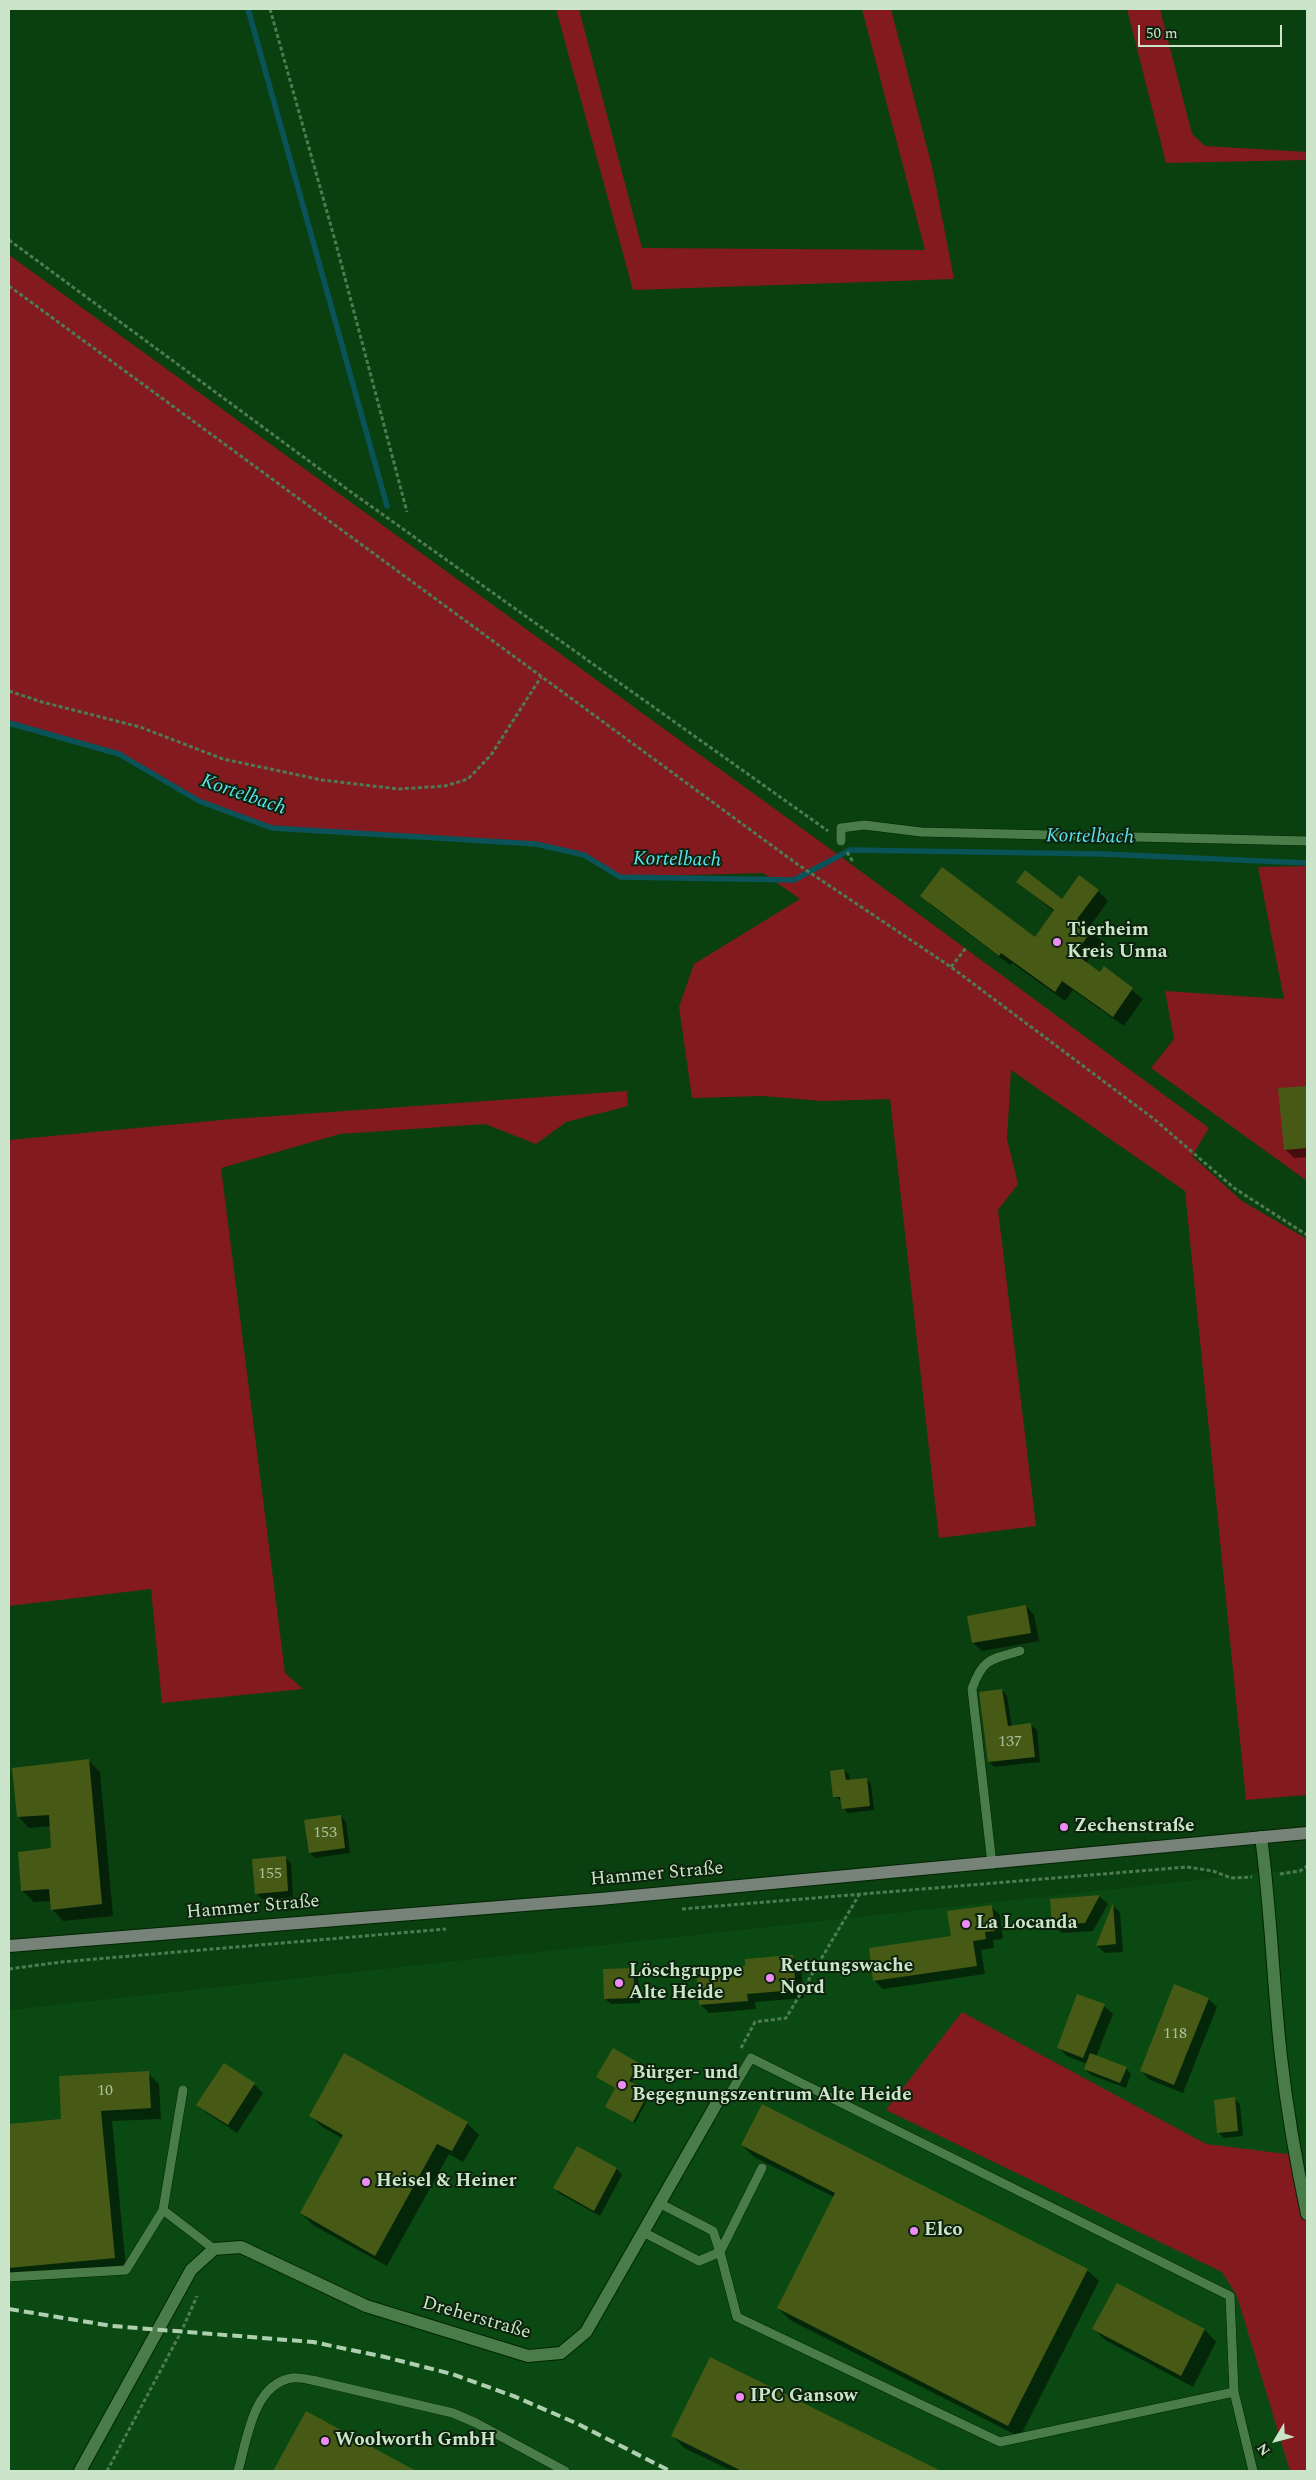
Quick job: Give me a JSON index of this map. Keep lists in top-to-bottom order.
{
  "streets": {
    "main road": ["Hammer Straße"],
    "street": ["Dreherstraße"]
  },
  "water": ["Kortelbach"],
  "places": [
    "Tierheim Kreis Unna",
    "Zechenstraße",
    "La Locanda",
    "Rettungswache Nord",
    "Löschgruppe Alte Heide",
    "Bürger- und Begegnungszentrum Alte Heide",
    "Heisel & Heiner",
    "Elco",
    "IPC Gansow",
    "Woolworth GmbH"
  ],
  "house_numbers": [
    "137",
    "153",
    "155",
    "118",
    "10"
  ],
  "scale_bar": "50 m",
  "north": "bottom left"
}
